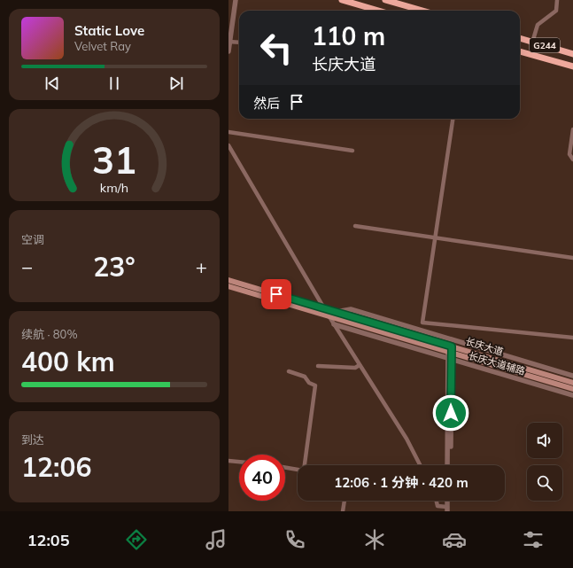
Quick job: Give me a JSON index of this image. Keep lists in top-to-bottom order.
{
  "streets": {
    "highway": ["G244"],
    "main road": ["长庆大道"],
    "street": ["长庆大道辅路"]
  },
  "crossings": [
    ["长庆大道", "长庆大道辅路"]
  ],
  "page": {
    "turn": ["110 m", "长庆大道"],
    "song": ["Static Love", "Velvet Ray"],
    "then": "然后",
    "tile": [
      "空调",
      ["续航 · 80%", "400 km"],
      ["到达", "12:06"]
    ],
    "heat": ["−", "23°", "+"],
    "limit": "40",
    "trip": "12:06 · 1 分钟 · 420 m",
    "tabs": "12:05",
    "gauge": ["31", "km/h"]
  }
}
